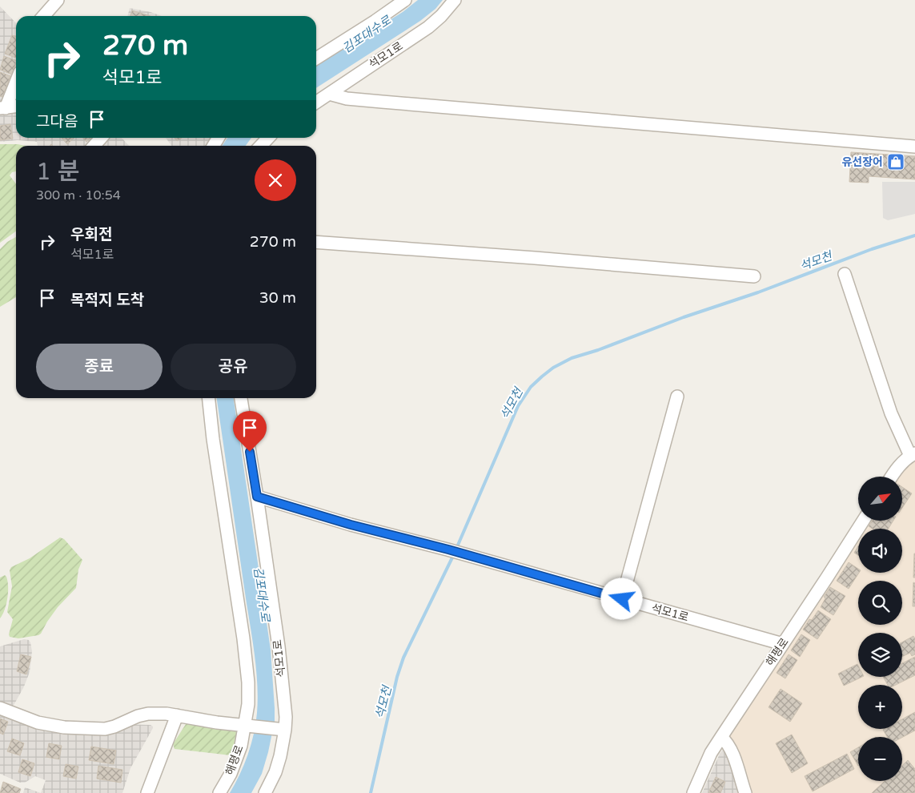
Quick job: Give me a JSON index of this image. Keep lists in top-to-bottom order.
{
  "streets": {
    "lane": ["석모1로", "해평로"]
  },
  "crossings": [
    ["석모1로", "해평로"]
  ],
  "water": ["김포대수로", "석모천"],
  "places": {
    "shop": ["유선장어"]
  },
  "north": "top right",
  "page": {
    "turn": ["270 m", "석모1로"],
    "then": "그다음",
    "heading": ["1 분", "300 m · 10:54"],
    "list": [
      {
        "name": "우회전",
        "note": "석모1로",
        "value": "270 m"
      },
      {
        "name": "목적지 도착",
        "value": "30 m"
      }
    ],
    "buttons": ["종료", "공유"],
    "map_buttons": ["+", "−"]
  }
}
